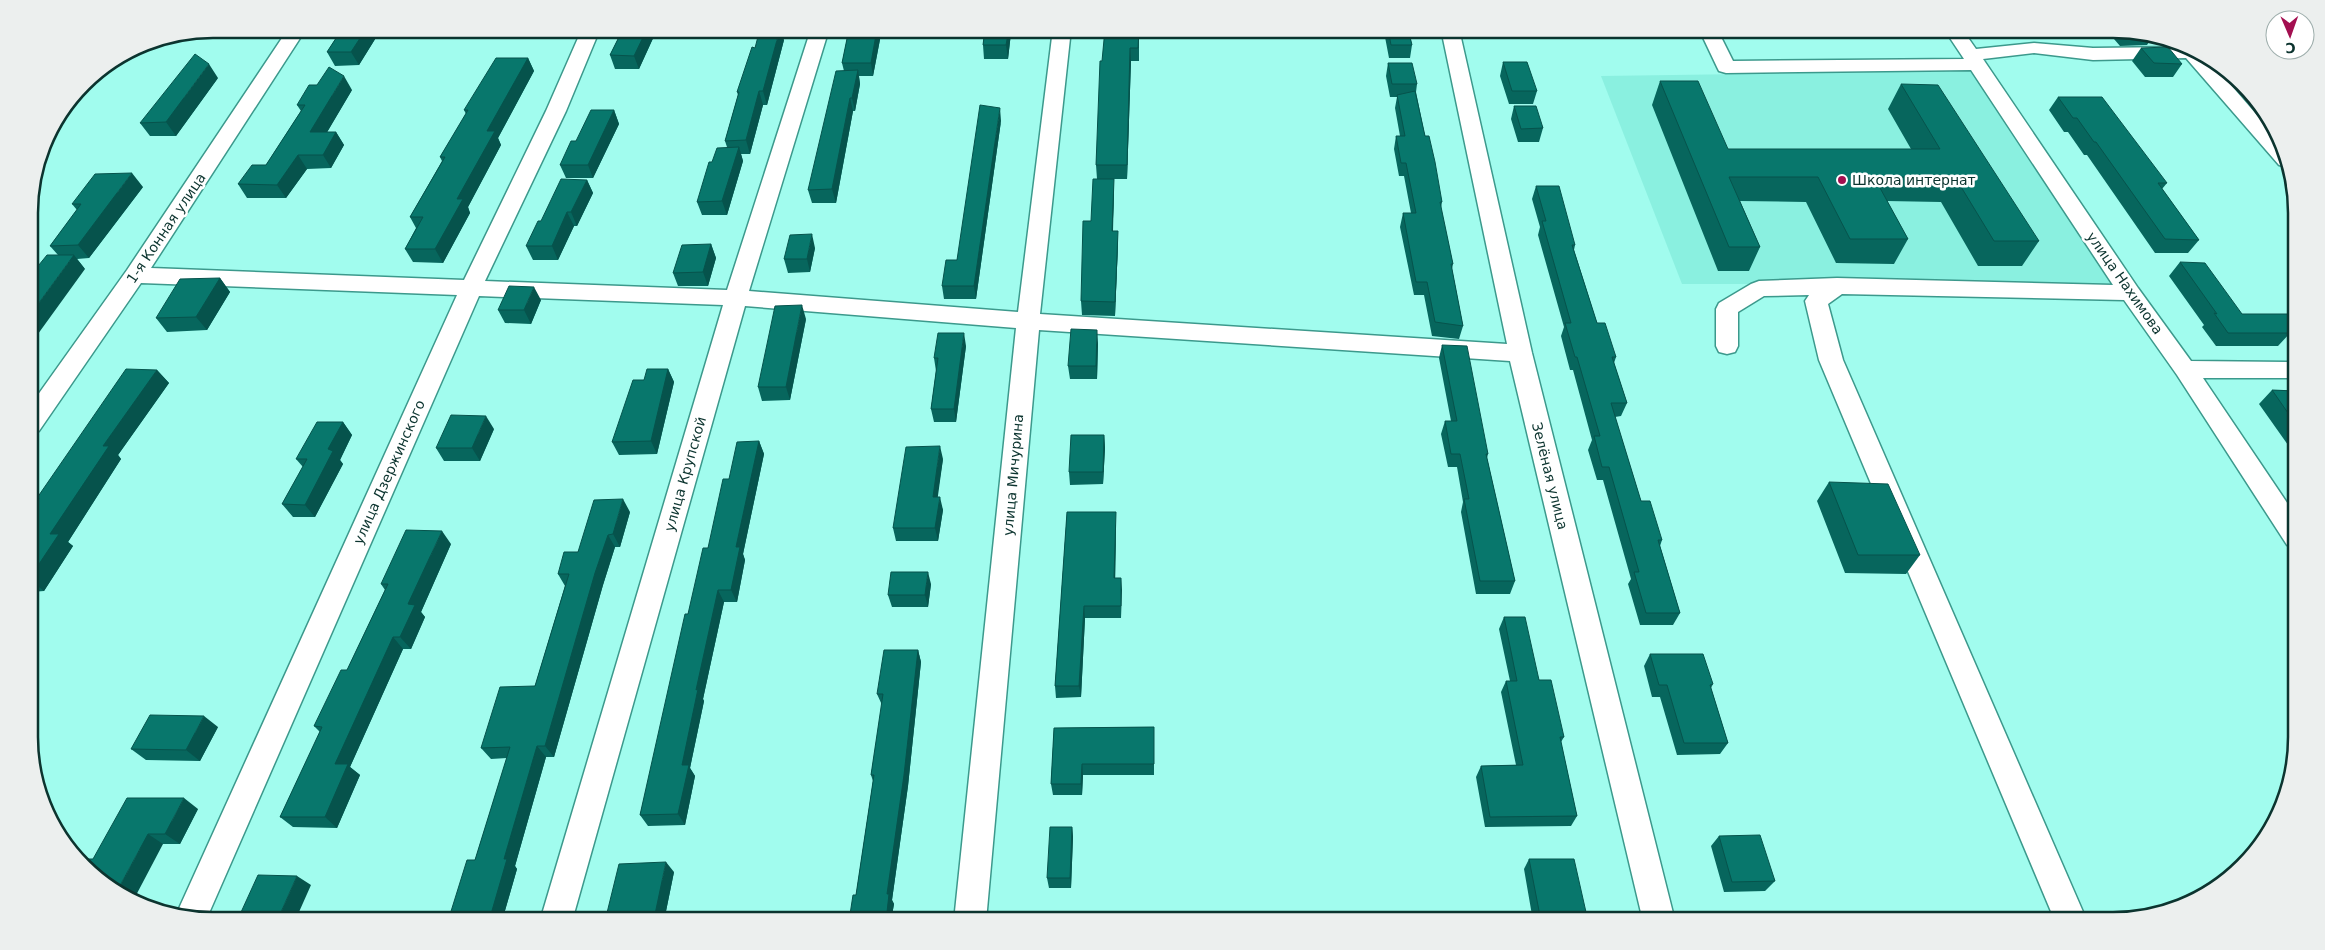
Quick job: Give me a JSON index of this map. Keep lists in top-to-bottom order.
{
  "streets": {
    "street": [
      "1-я Конная улица",
      "улица Нахимова",
      "улица Дзержинского",
      "улица Крупской",
      "улица Мичурина",
      "Зелёная улица"
    ]
  },
  "places": ["Школа интернат"],
  "north": "bottom"
}
